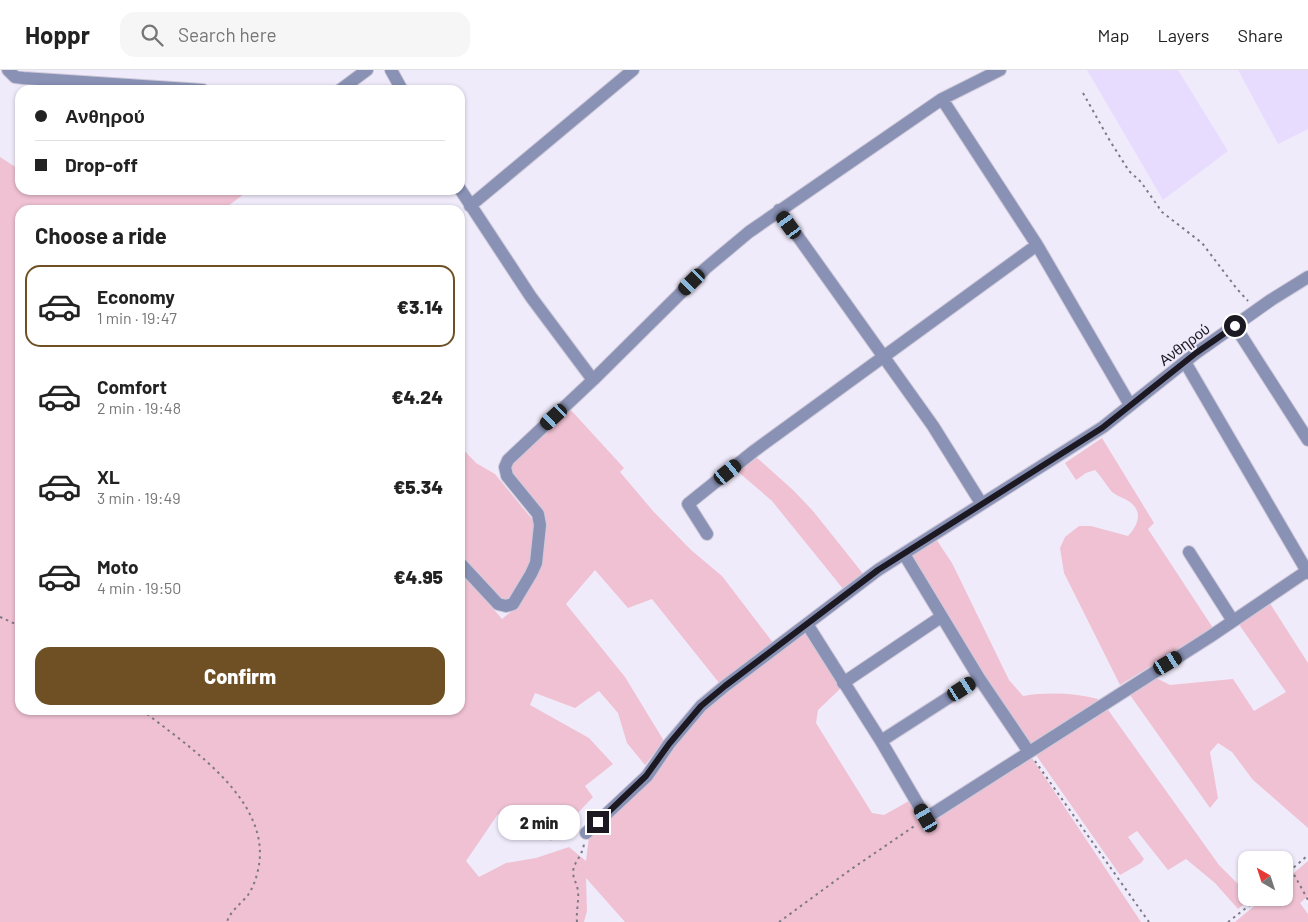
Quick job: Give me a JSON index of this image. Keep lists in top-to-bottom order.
{
  "streets": {
    "street": ["Ανθηρού"]
  },
  "north": "top left",
  "page": {
    "header": "Hoppr",
    "search": "Search here",
    "nav": ["Map", "Layers", "Share"],
    "banner": ["Ανθηρού", "Drop-off"],
    "heading": "Choose a ride",
    "list": [
      {
        "name": "Economy",
        "note": "1 min · 19:47",
        "value": "€3.14"
      },
      {
        "name": "Comfort",
        "note": "2 min · 19:48",
        "value": "€4.24"
      },
      {
        "name": "XL",
        "note": "3 min · 19:49",
        "value": "€5.34"
      },
      {
        "name": "Moto",
        "note": "4 min · 19:50",
        "value": "€4.95"
      }
    ],
    "buttons": "Confirm",
    "bubble": "2 min"
  }
}
